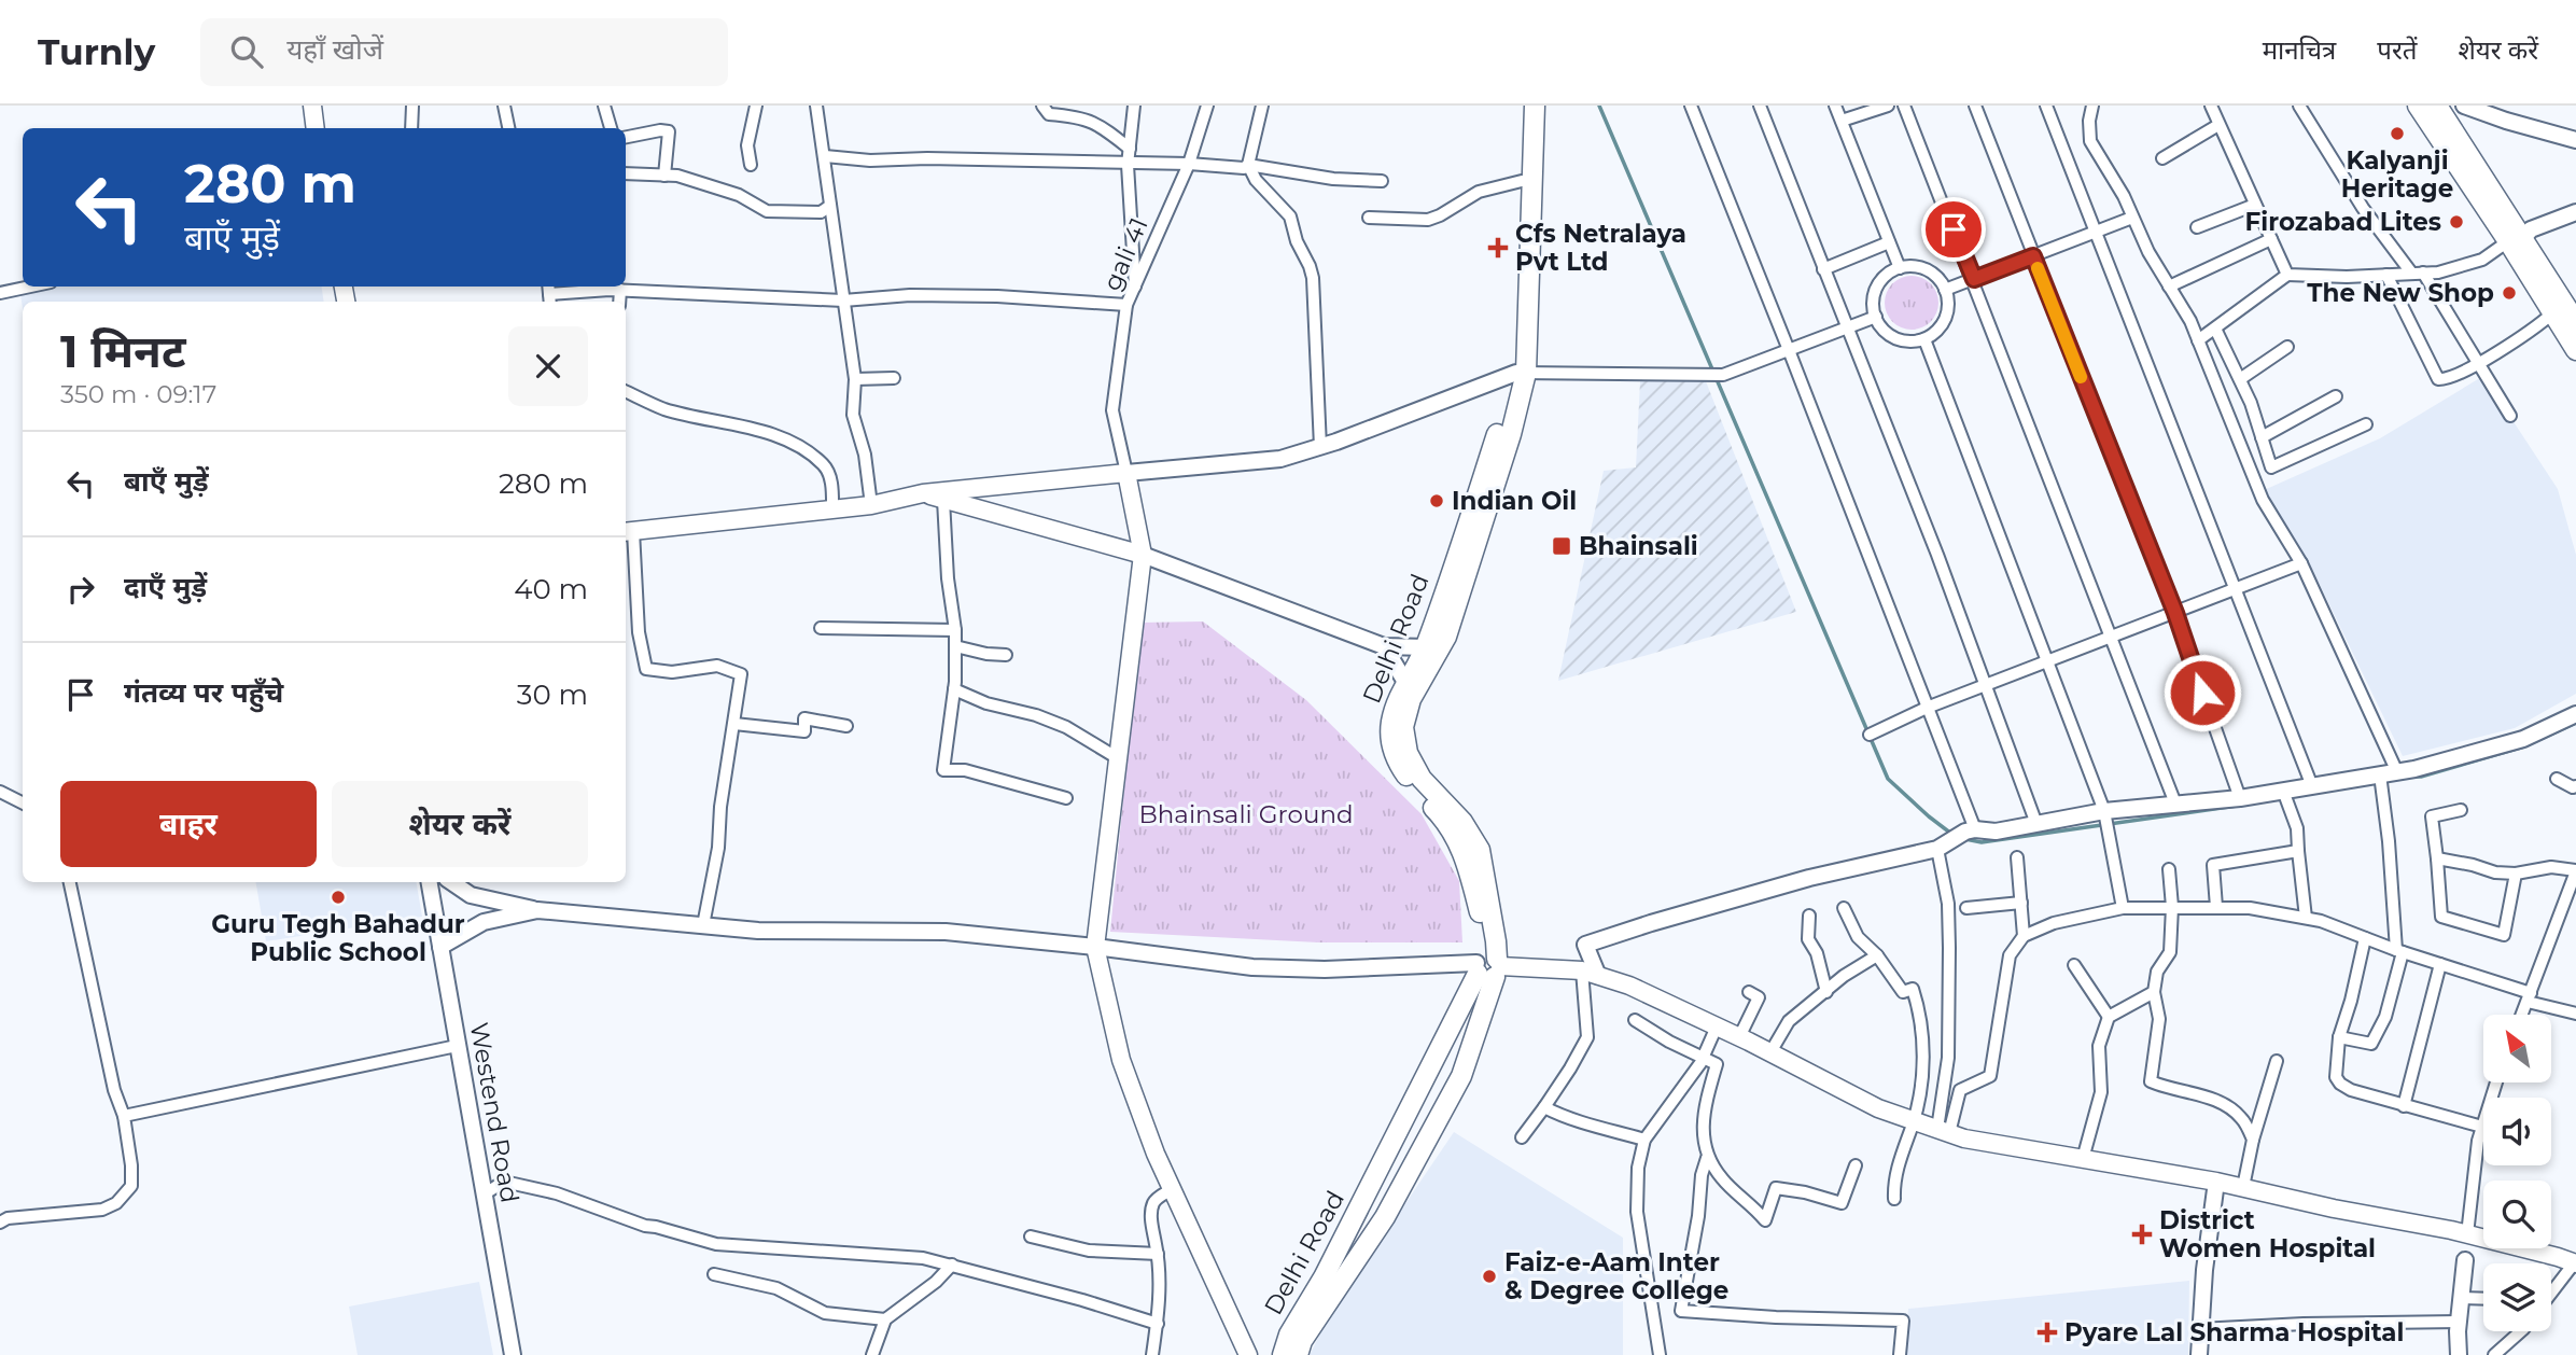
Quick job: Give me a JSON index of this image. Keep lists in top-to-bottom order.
{
  "streets": {
    "main road": ["Delhi Road"],
    "street": ["gali 41", "Westend Road"]
  },
  "parks": ["Bhainsali Ground"],
  "places": {
    "other": [
      "Kalyanji Heritage",
      "Firozabad Lites",
      "The New Shop",
      "Indian Oil",
      "Guru Tegh Bahadur Public School",
      "Faiz-e-Aam Inter & Degree College"
    ],
    "health": ["Cfs Netralaya Pvt Ltd", "District Women Hospital", "Pyare Lal Sharma Hospital"],
    "transit": ["Bhainsali"]
  },
  "north": "top left",
  "page": {
    "header": "Turnly",
    "search": "यहाँ खोजें",
    "nav": ["मानचित्र", "परतें", "शेयर करें"],
    "turn": ["280 m", "बाएँ मुड़ें"],
    "heading": ["1 मिनट", "350 m · 09:17"],
    "list": [
      {
        "name": "बाएँ मुड़ें",
        "value": "280 m"
      },
      {
        "name": "दाएँ मुड़ें",
        "value": "40 m"
      },
      {
        "name": "गंतव्य पर पहुँचे",
        "value": "30 m"
      }
    ],
    "buttons": ["बाहर", "शेयर करें"]
  }
}
